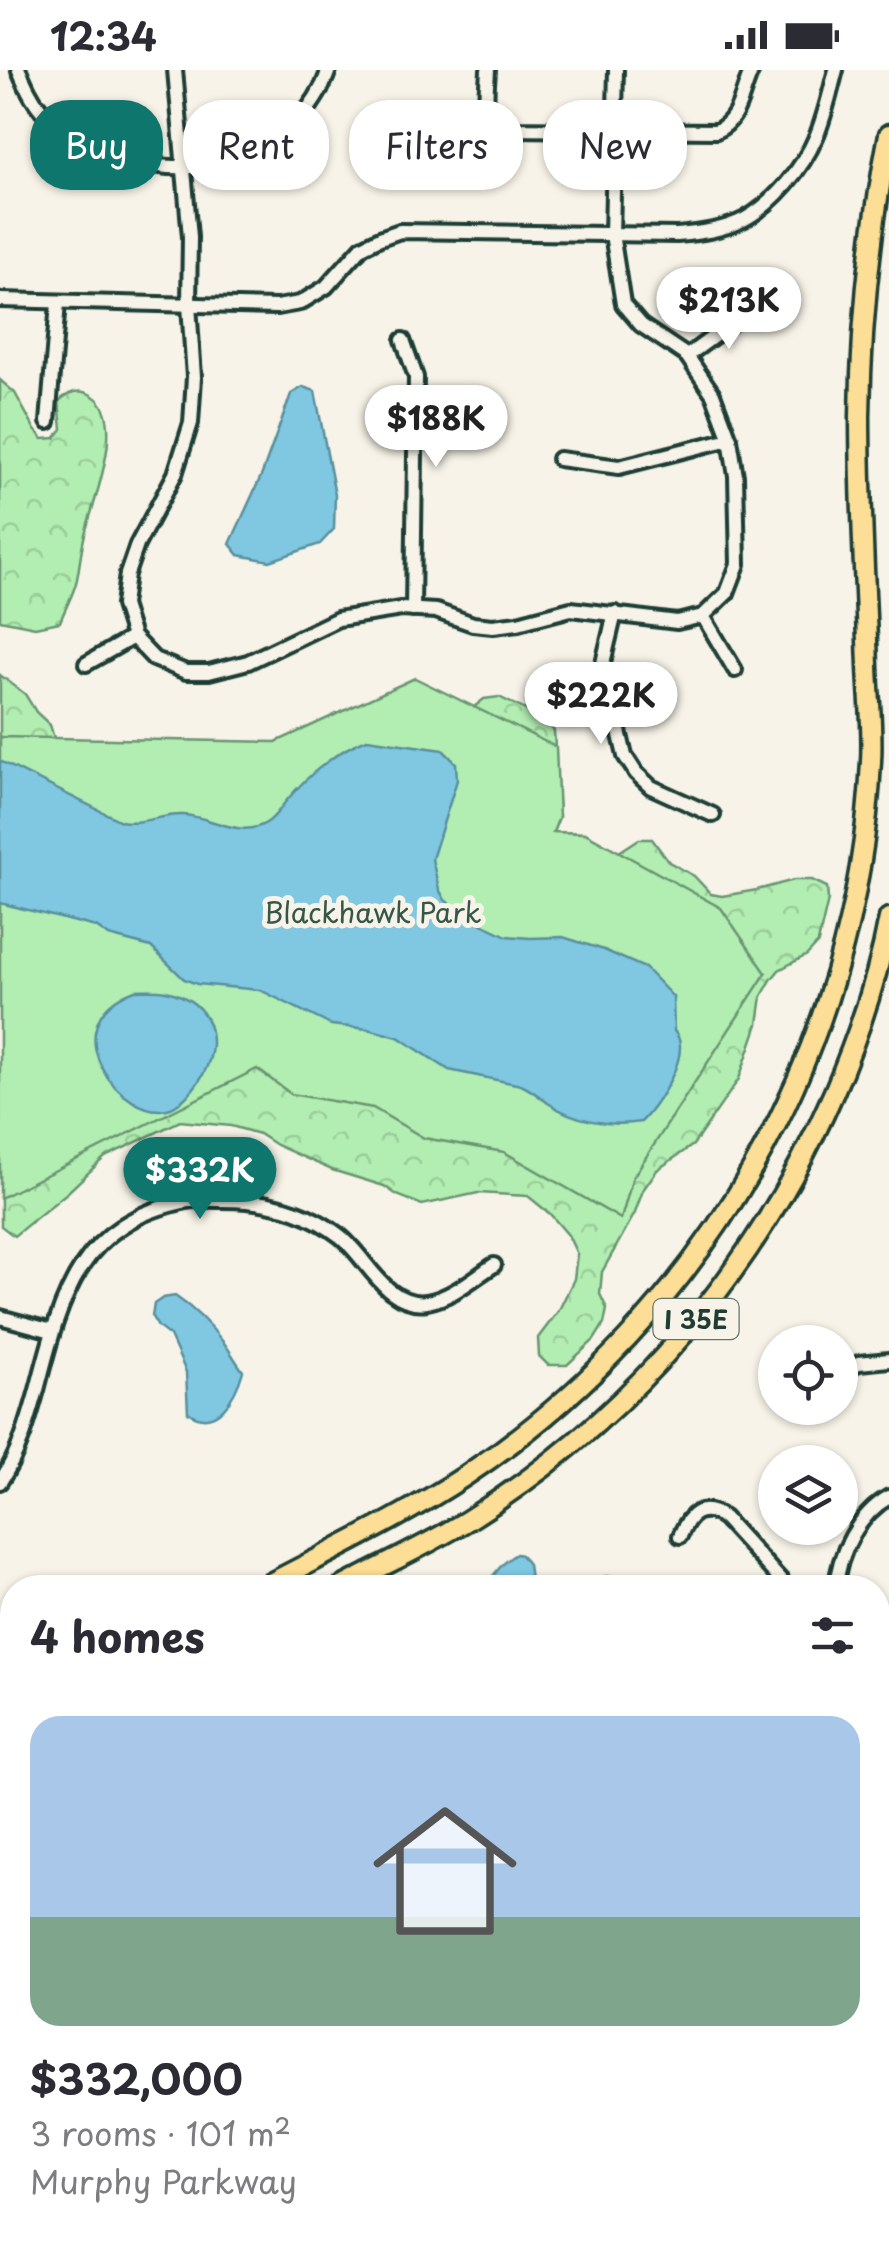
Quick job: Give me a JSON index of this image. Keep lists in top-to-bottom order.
{
  "streets": {
    "highway": ["I 35E"]
  },
  "parks": ["Blackhawk Park"],
  "page": {
    "status": "12:34",
    "chip": [
      "Buy",
      "Rent",
      "Filters",
      "New"
    ],
    "price": [
      "$213K",
      "$188K",
      "$222K",
      "$332K"
    ],
    "heading": "4 homes",
    "list": [
      {
        "name": "$332,000",
        "note": "3 rooms · 101 m² · Murphy Parkway"
      }
    ]
  }
}
